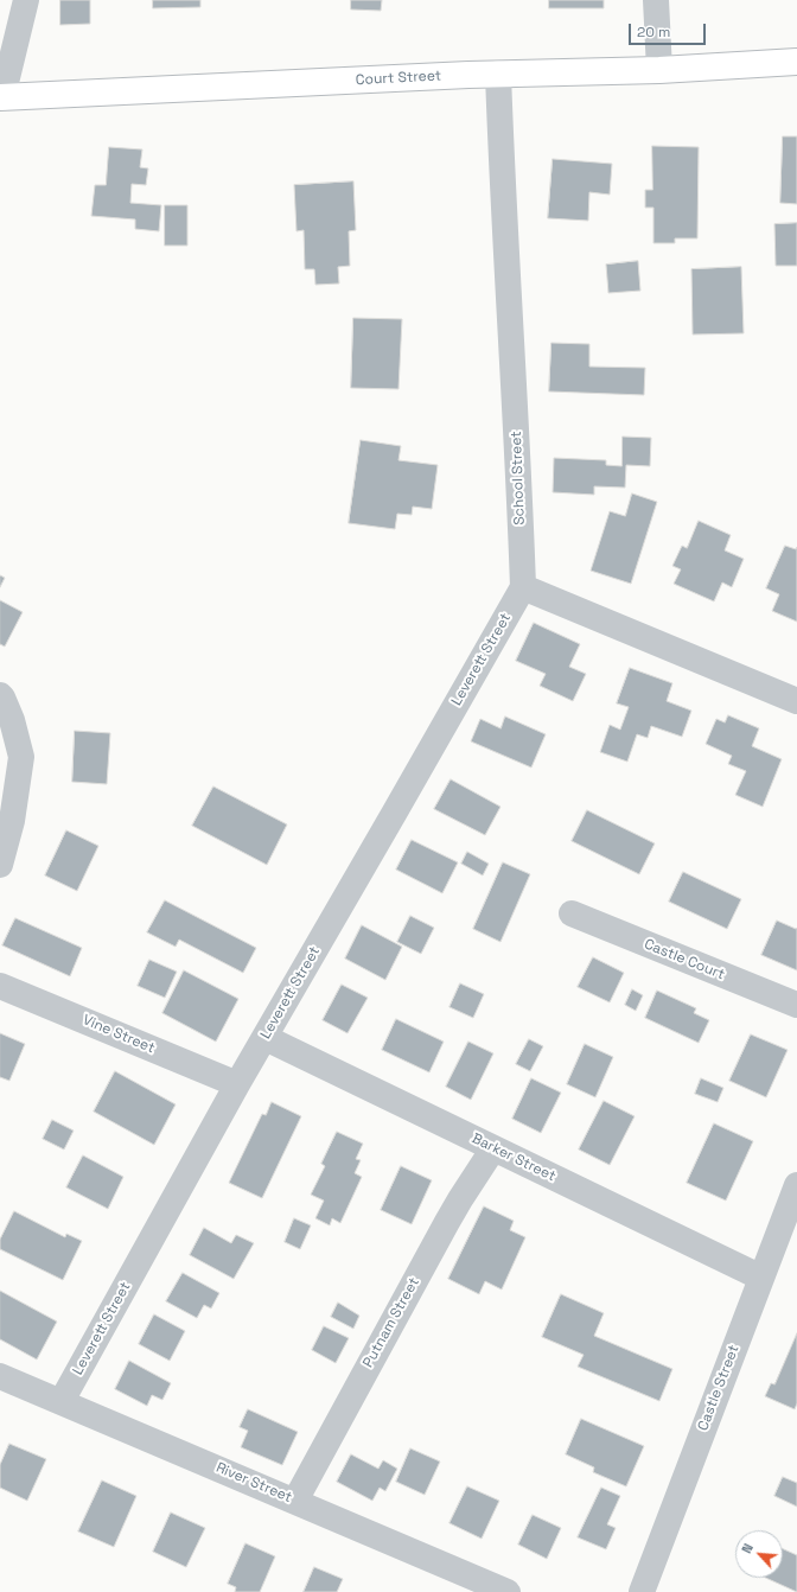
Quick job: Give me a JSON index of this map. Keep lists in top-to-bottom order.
{
  "streets": {
    "main road": ["Court Street"],
    "street": [
      "School Street",
      "Leverett Street",
      "Castle Court",
      "Vine Street",
      "Barker Street",
      "Putnam Street",
      "Castle Street",
      "River Street"
    ]
  },
  "crossings": [
    ["Court Street", "School Street"],
    ["School Street", "Leverett Street"],
    ["Leverett Street", "Vine Street"],
    ["Leverett Street", "Barker Street"],
    ["Leverett Street", "River Street"],
    ["Barker Street", "Putnam Street"],
    ["Barker Street", "Castle Street"],
    ["Putnam Street", "River Street"]
  ],
  "scale_bar": "20 m",
  "north": "top left"
}
